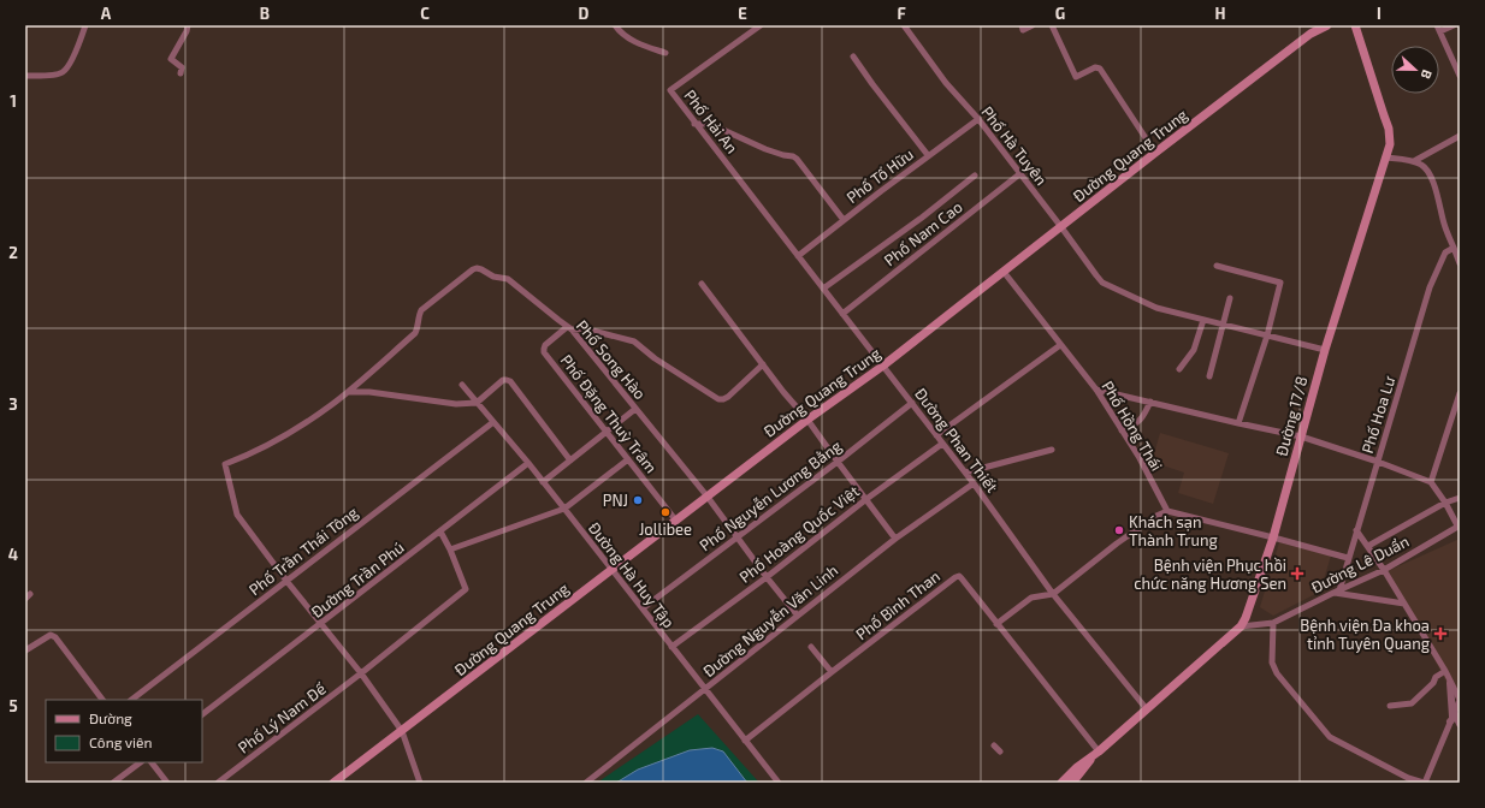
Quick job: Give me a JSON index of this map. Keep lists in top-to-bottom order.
{
  "streets": {
    "main road": ["Đường Quang Trung", "Đường 17/8"],
    "street": [
      "Phố Hải An",
      "Phố Hà Tuyên",
      "Phố Tố Hữu",
      "Phố Nam Cao",
      "Phố Song Hào",
      "Phố Đặng Thuỳ Trâm",
      "Phố Hoa Lư",
      "Phố Hồng Thái",
      "Đường Phan Thiết",
      "Phố Nguyễn Lương Bằng",
      "Phố Hoàng Quốc Việt",
      "Phố Trần Thái Tông",
      "Đường Lê Duẩn",
      "Đường Hà Huy Tập",
      "Đường Trần Phú",
      "Phố Bình Than",
      "Đường Nguyễn Văn Linh",
      "Phố Lý Nam Đế"
    ]
  },
  "crossings": [
    ["Phố Hải An", "Đường Phan Thiết"],
    ["Phố Hà Tuyên", "Đường Quang Trung"],
    ["Phố Hà Tuyên", "Phố Tố Hữu"],
    ["Phố Hà Tuyên", "Phố Nam Cao"],
    ["Phố Hà Tuyên", "Đường 17/8"],
    ["Đường Quang Trung", "Phố Song Hào"],
    ["Đường Quang Trung", "Phố Đặng Thuỳ Trâm"],
    ["Đường Quang Trung", "Phố Hồng Thái"],
    ["Đường Quang Trung", "Đường Phan Thiết"],
    ["Đường Quang Trung", "Đường Hà Huy Tập"],
    ["Phố Tố Hữu", "Đường Phan Thiết"],
    ["Phố Nam Cao", "Đường Phan Thiết"],
    ["Phố Song Hào", "Phố Đặng Thuỳ Trâm"],
    ["Phố Song Hào", "Phố Nguyễn Lương Bằng"],
    ["Phố Song Hào", "Phố Hoàng Quốc Việt"],
    ["Phố Song Hào", "Phố Trần Thái Tông"],
    ["Phố Song Hào", "Đường Nguyễn Văn Linh"],
    ["Phố Hoa Lư", "Đường Lê Duẩn"],
    ["Đường 17/8", "Đường Phan Thiết"],
    ["Đường 17/8", "Đường Lê Duẩn"],
    ["Đường 17/8", "Phố Bình Than"],
    ["Đường Phan Thiết", "Phố Nguyễn Lương Bằng"],
    ["Đường Phan Thiết", "Phố Hoàng Quốc Việt"],
    ["Đường Phan Thiết", "Đường Nguyễn Văn Linh"],
    ["Phố Nguyễn Lương Bằng", "Đường Hà Huy Tập"],
    ["Phố Hoàng Quốc Việt", "Đường Hà Huy Tập"],
    ["Phố Trần Thái Tông", "Đường Hà Huy Tập"],
    ["Đường Hà Huy Tập", "Đường Trần Phú"],
    ["Đường Hà Huy Tập", "Phố Bình Than"],
    ["Đường Hà Huy Tập", "Đường Nguyễn Văn Linh"]
  ],
  "places": {
    "other": ["PNJ", "Jollibee", "Khách sạn Thành Trung"],
    "health": ["Bệnh viện Phục hồi chức năng Hương Sen", "Bệnh viện Đa khoa tỉnh Tuyên Quang"]
  },
  "legend": ["Đường", "Công viên"],
  "north": "right",
  "grid": {
    "columns": [
      "A",
      "B",
      "C",
      "D",
      "E",
      "F",
      "G",
      "H",
      "I"
    ],
    "rows": [
      "1",
      "2",
      "3",
      "4",
      "5"
    ]
  }
}
